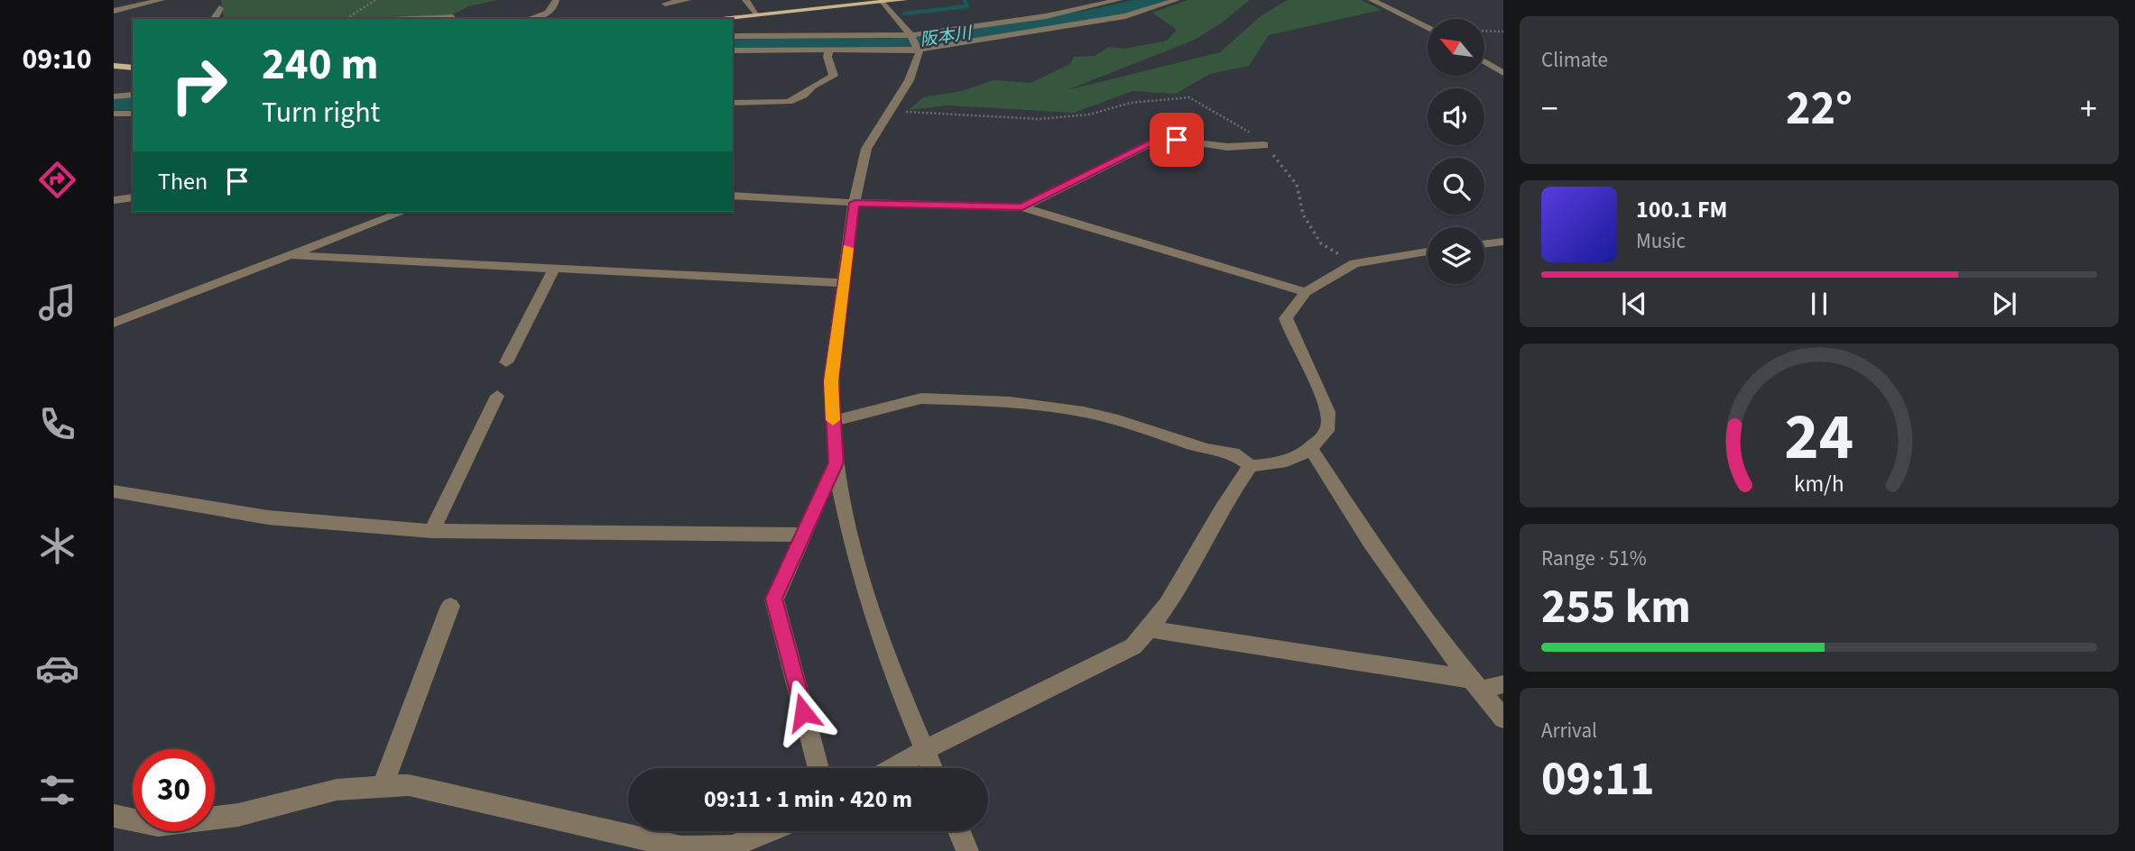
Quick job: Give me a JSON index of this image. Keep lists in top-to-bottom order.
{
  "water": ["阪本川"],
  "north": "top left",
  "page": {
    "tabs": "09:10",
    "tile": [
      "Climate",
      ["Range · 51%", "255 km"],
      ["Arrival", "09:11"]
    ],
    "turn": ["240 m", "Turn right"],
    "heat": ["−", "22°", "+"],
    "then": "Then",
    "song": ["100.1 FM", "Music"],
    "limit": "30",
    "trip": "09:11 · 1 min · 420 m",
    "gauge": ["24", "km/h"]
  }
}
